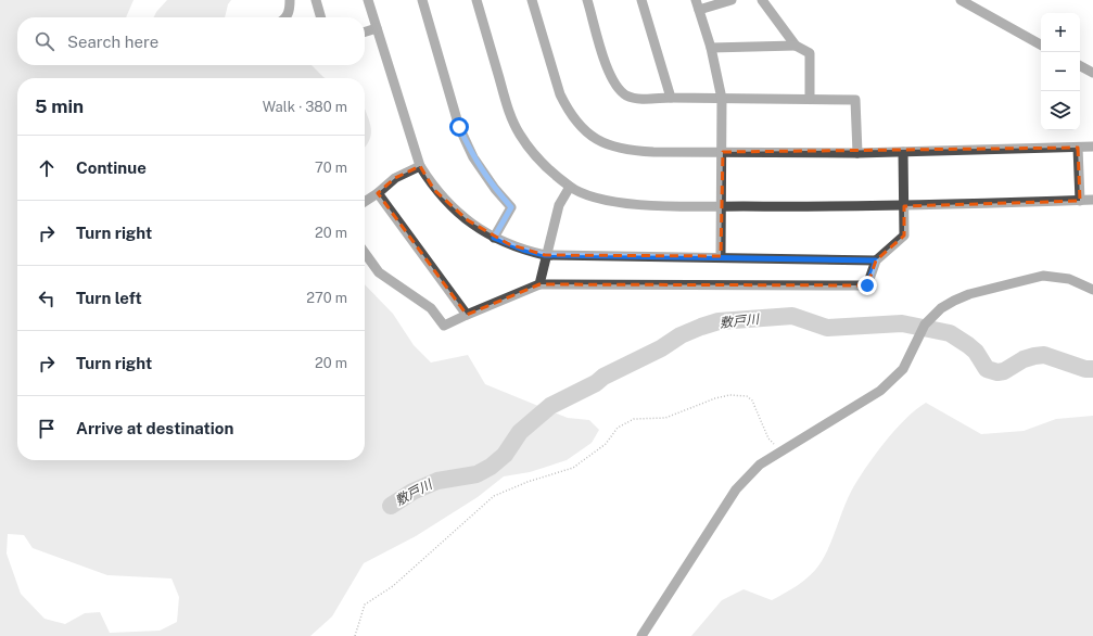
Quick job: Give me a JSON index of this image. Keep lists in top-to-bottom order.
{
  "water": ["敷戸川"],
  "page": {
    "map_buttons": ["+", "−"],
    "search": "Search here",
    "heading": ["5 min", "Walk · 380 m"],
    "list": [
      ["Continue", "70 m"],
      ["Turn right", "20 m"],
      ["Turn left", "270 m"],
      ["Turn right", "20 m"],
      "Arrive at destination"
    ]
  }
}
